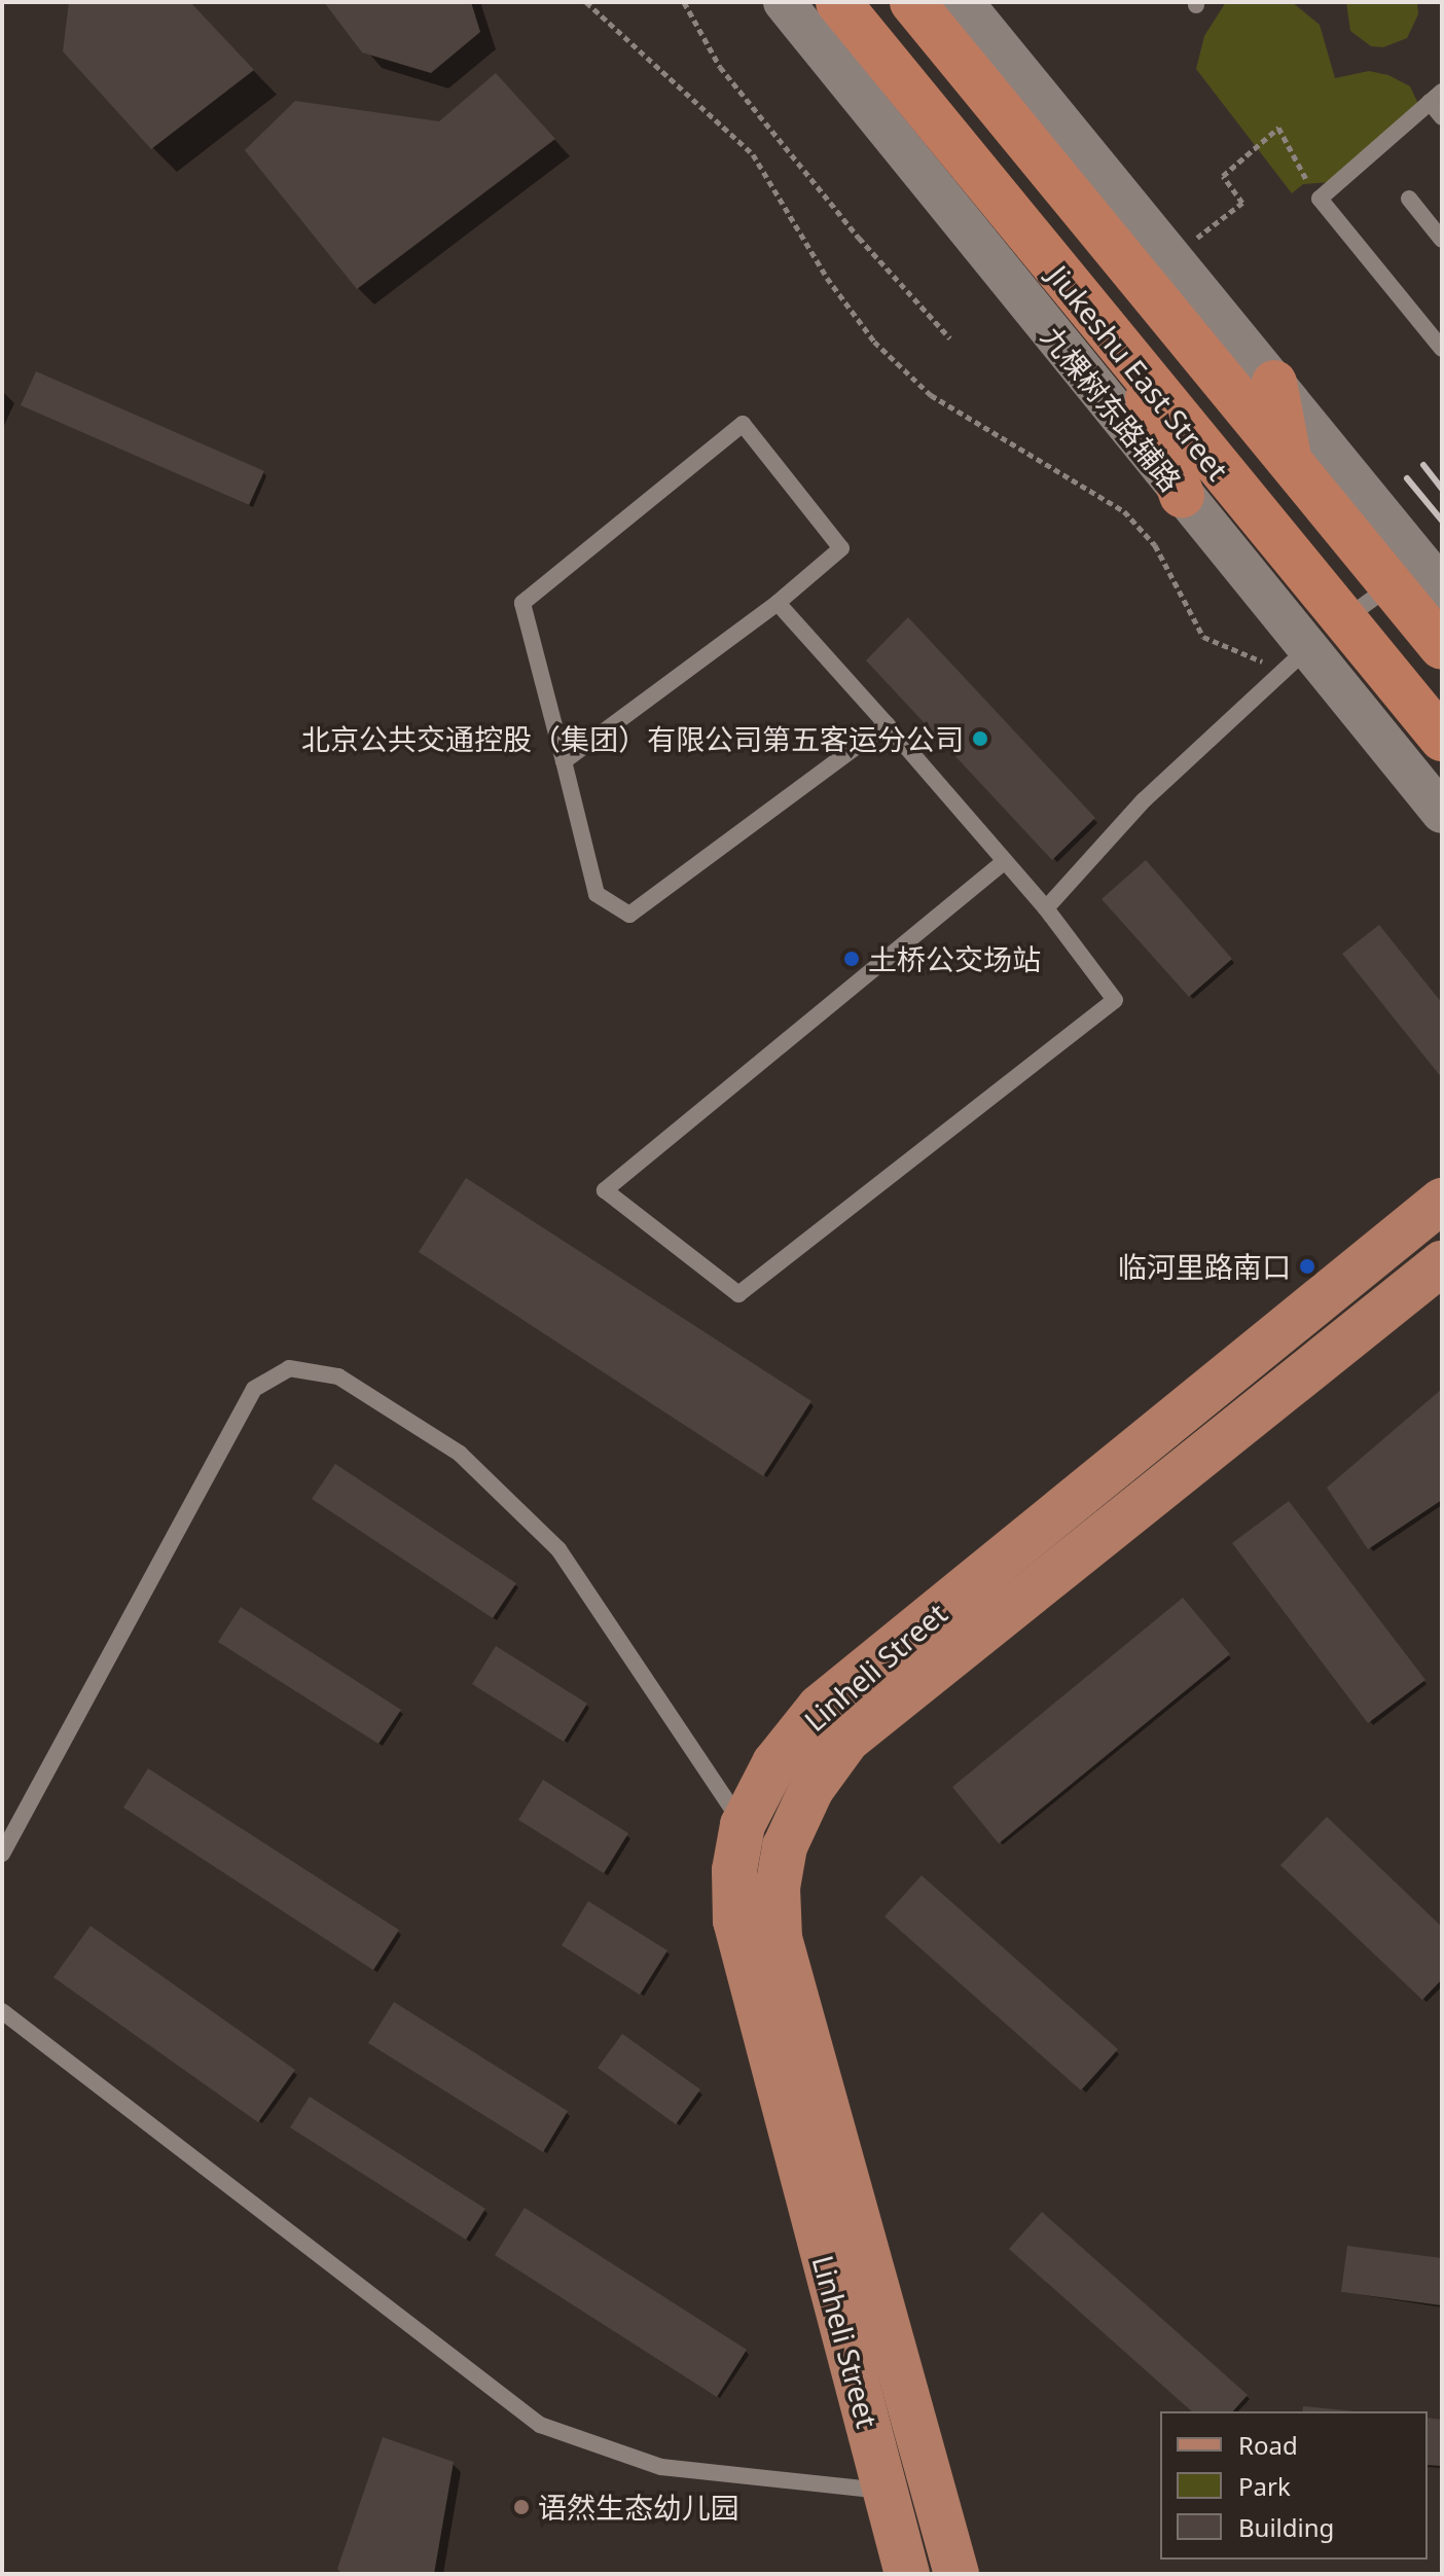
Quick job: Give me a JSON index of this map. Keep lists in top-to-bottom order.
{
  "streets": {
    "highway": ["Jiukeshu East Street"],
    "main road": ["Linheli Street"],
    "street": ["九棵树东路辅路"]
  },
  "crossings": [
    ["Jiukeshu East Street", "九棵树东路辅路"]
  ],
  "places": [
    "北京公共交通控股（集团）有限公司第五客运分公司",
    "土桥公交场站",
    "临河里路南口",
    "语然生态幼儿园"
  ],
  "legend": ["Road", "Park", "Building"]
}
